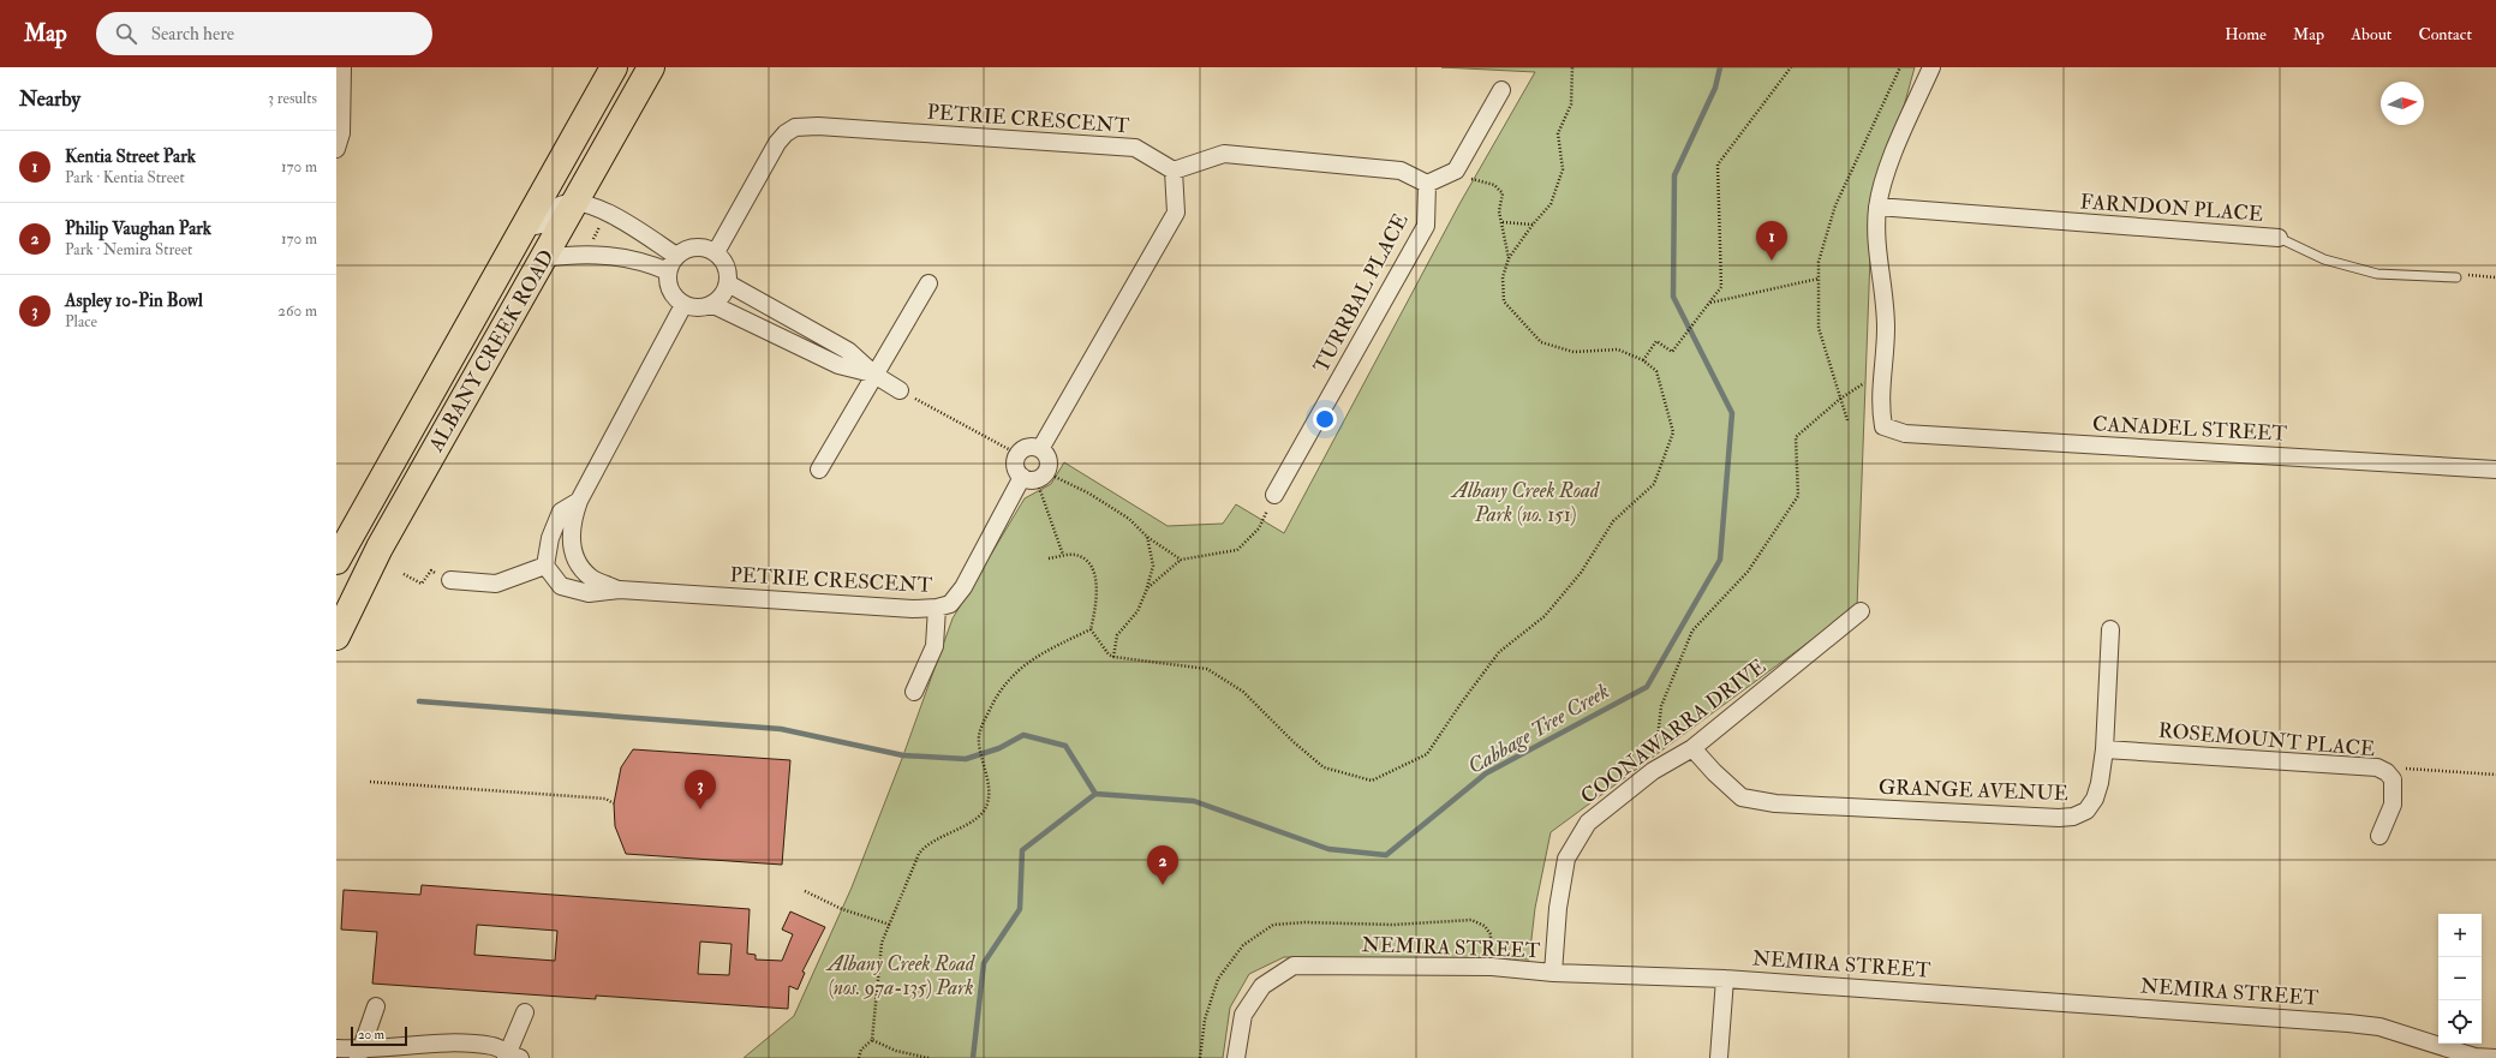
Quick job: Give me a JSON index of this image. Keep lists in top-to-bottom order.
{
  "streets": {
    "main road": ["ALBANY CREEK ROAD"],
    "street": [
      "PETRIE CRESCENT",
      "FARNDON PLACE",
      "TURRBAL PLACE",
      "CANADEL STREET",
      "COONAWARRA DRIVE",
      "ROSEMOUNT PLACE",
      "GRANGE AVENUE",
      "NEMIRA STREET"
    ]
  },
  "crossings": [
    ["COONAWARRA DRIVE", "GRANGE AVENUE"],
    ["COONAWARRA DRIVE", "NEMIRA STREET"],
    ["ROSEMOUNT PLACE", "GRANGE AVENUE"]
  ],
  "water": ["Cabbage Tree Creek"],
  "parks": ["Albany Creek Road Park (no. 151)", "Albany Creek Road (nos. 97a-135) Park"],
  "scale_bar": "20 m",
  "north": "right",
  "page": {
    "header": "Map",
    "search": "Search here",
    "nav": [
      "Home",
      "Map",
      "About",
      "Contact"
    ],
    "heading": ["Nearby", "3 results"],
    "list": [
      {
        "mark": "1",
        "name": "Kentia Street Park",
        "note": "Park · Kentia Street",
        "value": "170 m"
      },
      {
        "mark": "2",
        "name": "Philip Vaughan Park",
        "note": "Park · Nemira Street",
        "value": "170 m"
      },
      {
        "mark": "3",
        "name": "Aspley 10-Pin Bowl",
        "note": "Place",
        "value": "260 m"
      }
    ],
    "pins": ["1", "3", "2"],
    "map_buttons": ["+", "−"],
    "scale": "20 m"
  }
}
